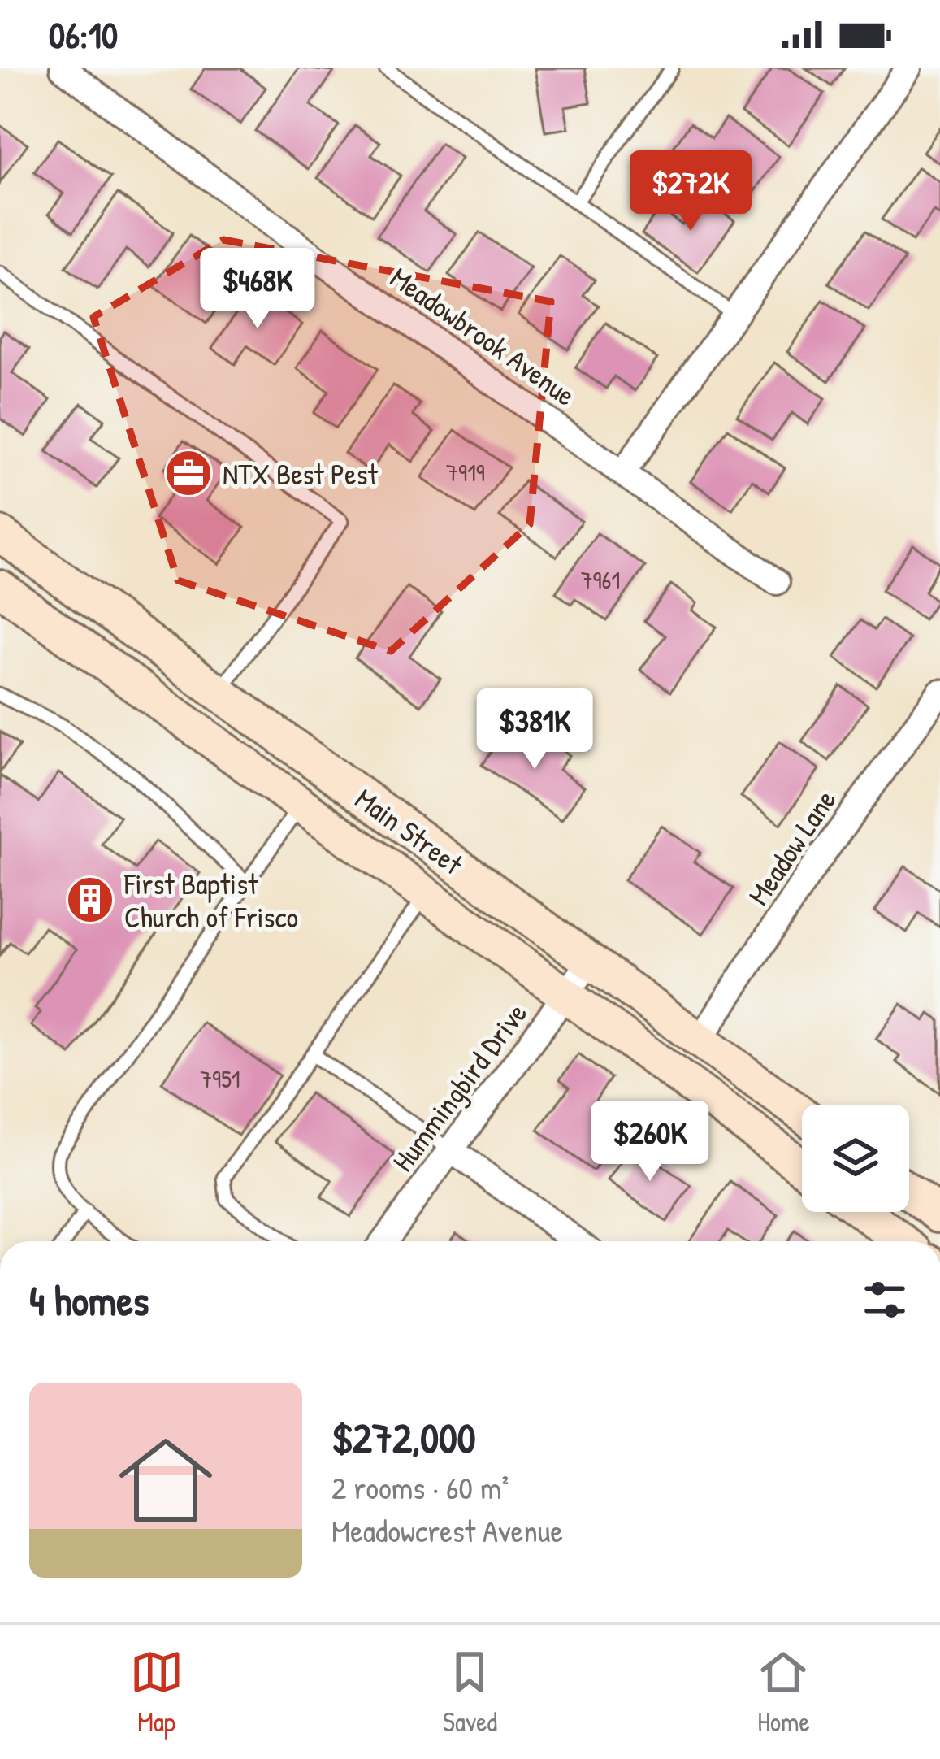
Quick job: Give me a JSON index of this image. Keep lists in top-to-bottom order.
{
  "streets": {
    "main road": ["Main Street"],
    "street": ["Meadowbrook Avenue", "Meadow Lane", "Hummingbird Drive"]
  },
  "crossings": [
    ["Main Street", "Meadow Lane"],
    ["Main Street", "Hummingbird Drive"]
  ],
  "places": {
    "office": ["NTX Best Pest"],
    "building": ["First Baptist Church of Frisco"]
  },
  "house_numbers": ["7919", "7961", "7951"],
  "page": {
    "status": "06:10",
    "price": [
      "$272K",
      "$468K",
      "$381K",
      "$260K"
    ],
    "heading": "4 homes",
    "list": [
      {
        "name": "$272,000",
        "note": "2 rooms · 60 m² · Meadowcrest Avenue"
      }
    ],
    "tabs": ["Map", "Saved", "Home"]
  }
}
